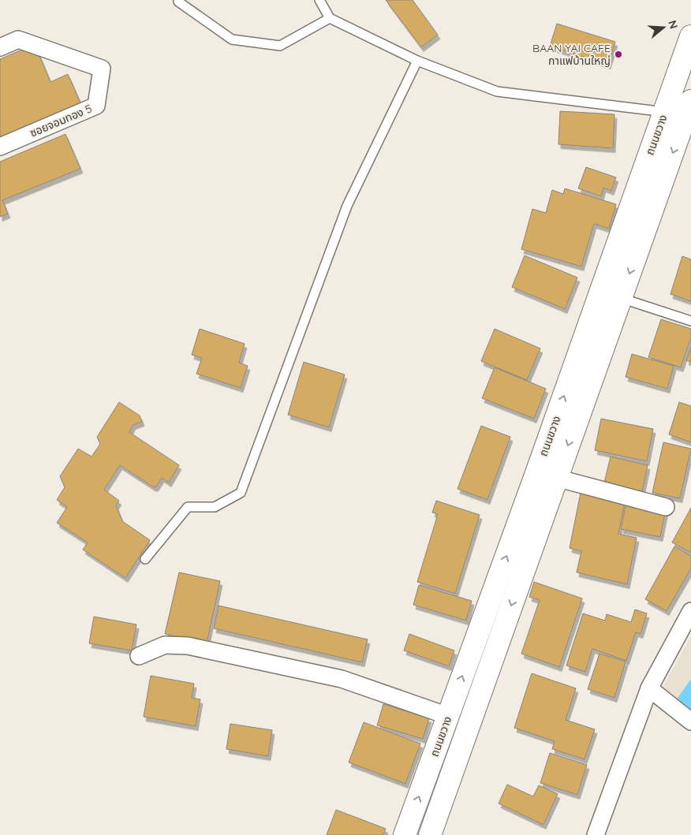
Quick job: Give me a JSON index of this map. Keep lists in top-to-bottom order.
{
  "streets": {
    "main road": ["ถนนขวาง"],
    "street": ["ซอยจอมทอง 5"]
  },
  "places": ["BAAN YAI CAFE กาแฟบ้านใหญ่"],
  "north": "right"
}
